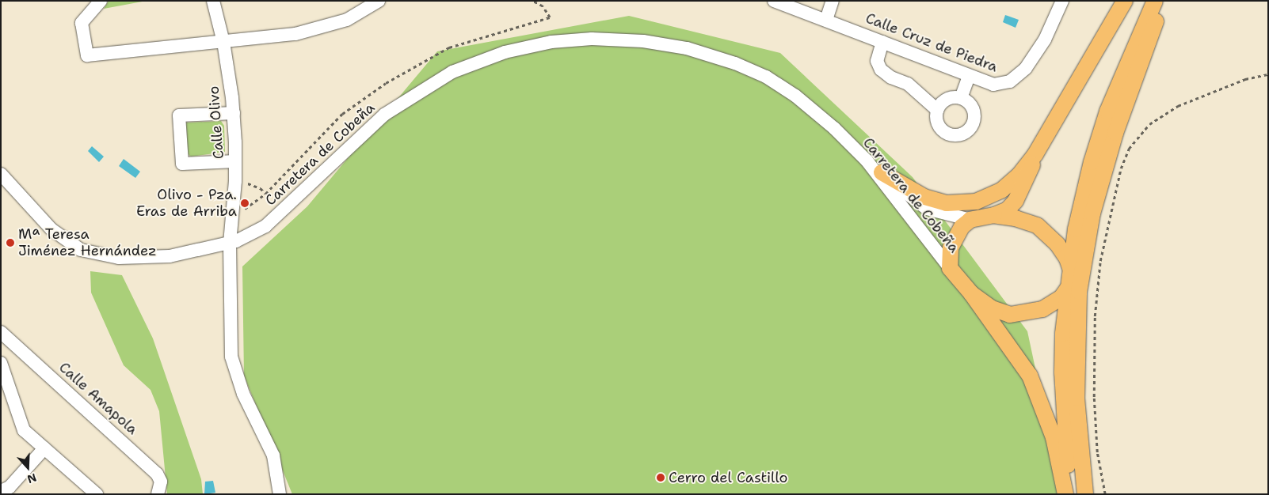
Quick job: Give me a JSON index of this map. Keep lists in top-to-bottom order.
{
  "streets": {
    "street": [
      "Calle Cruz de Piedra",
      "Calle Olivo",
      "Carretera de Cobeña",
      "Calle Amapola"
    ]
  },
  "crossings": [
    ["Calle Olivo", "Carretera de Cobeña"]
  ],
  "places": ["Olivo - Pza. Eras de Arriba", "Mª Teresa Jiménez Hernández", "Cerro del Castillo"],
  "north": "bottom"
}
